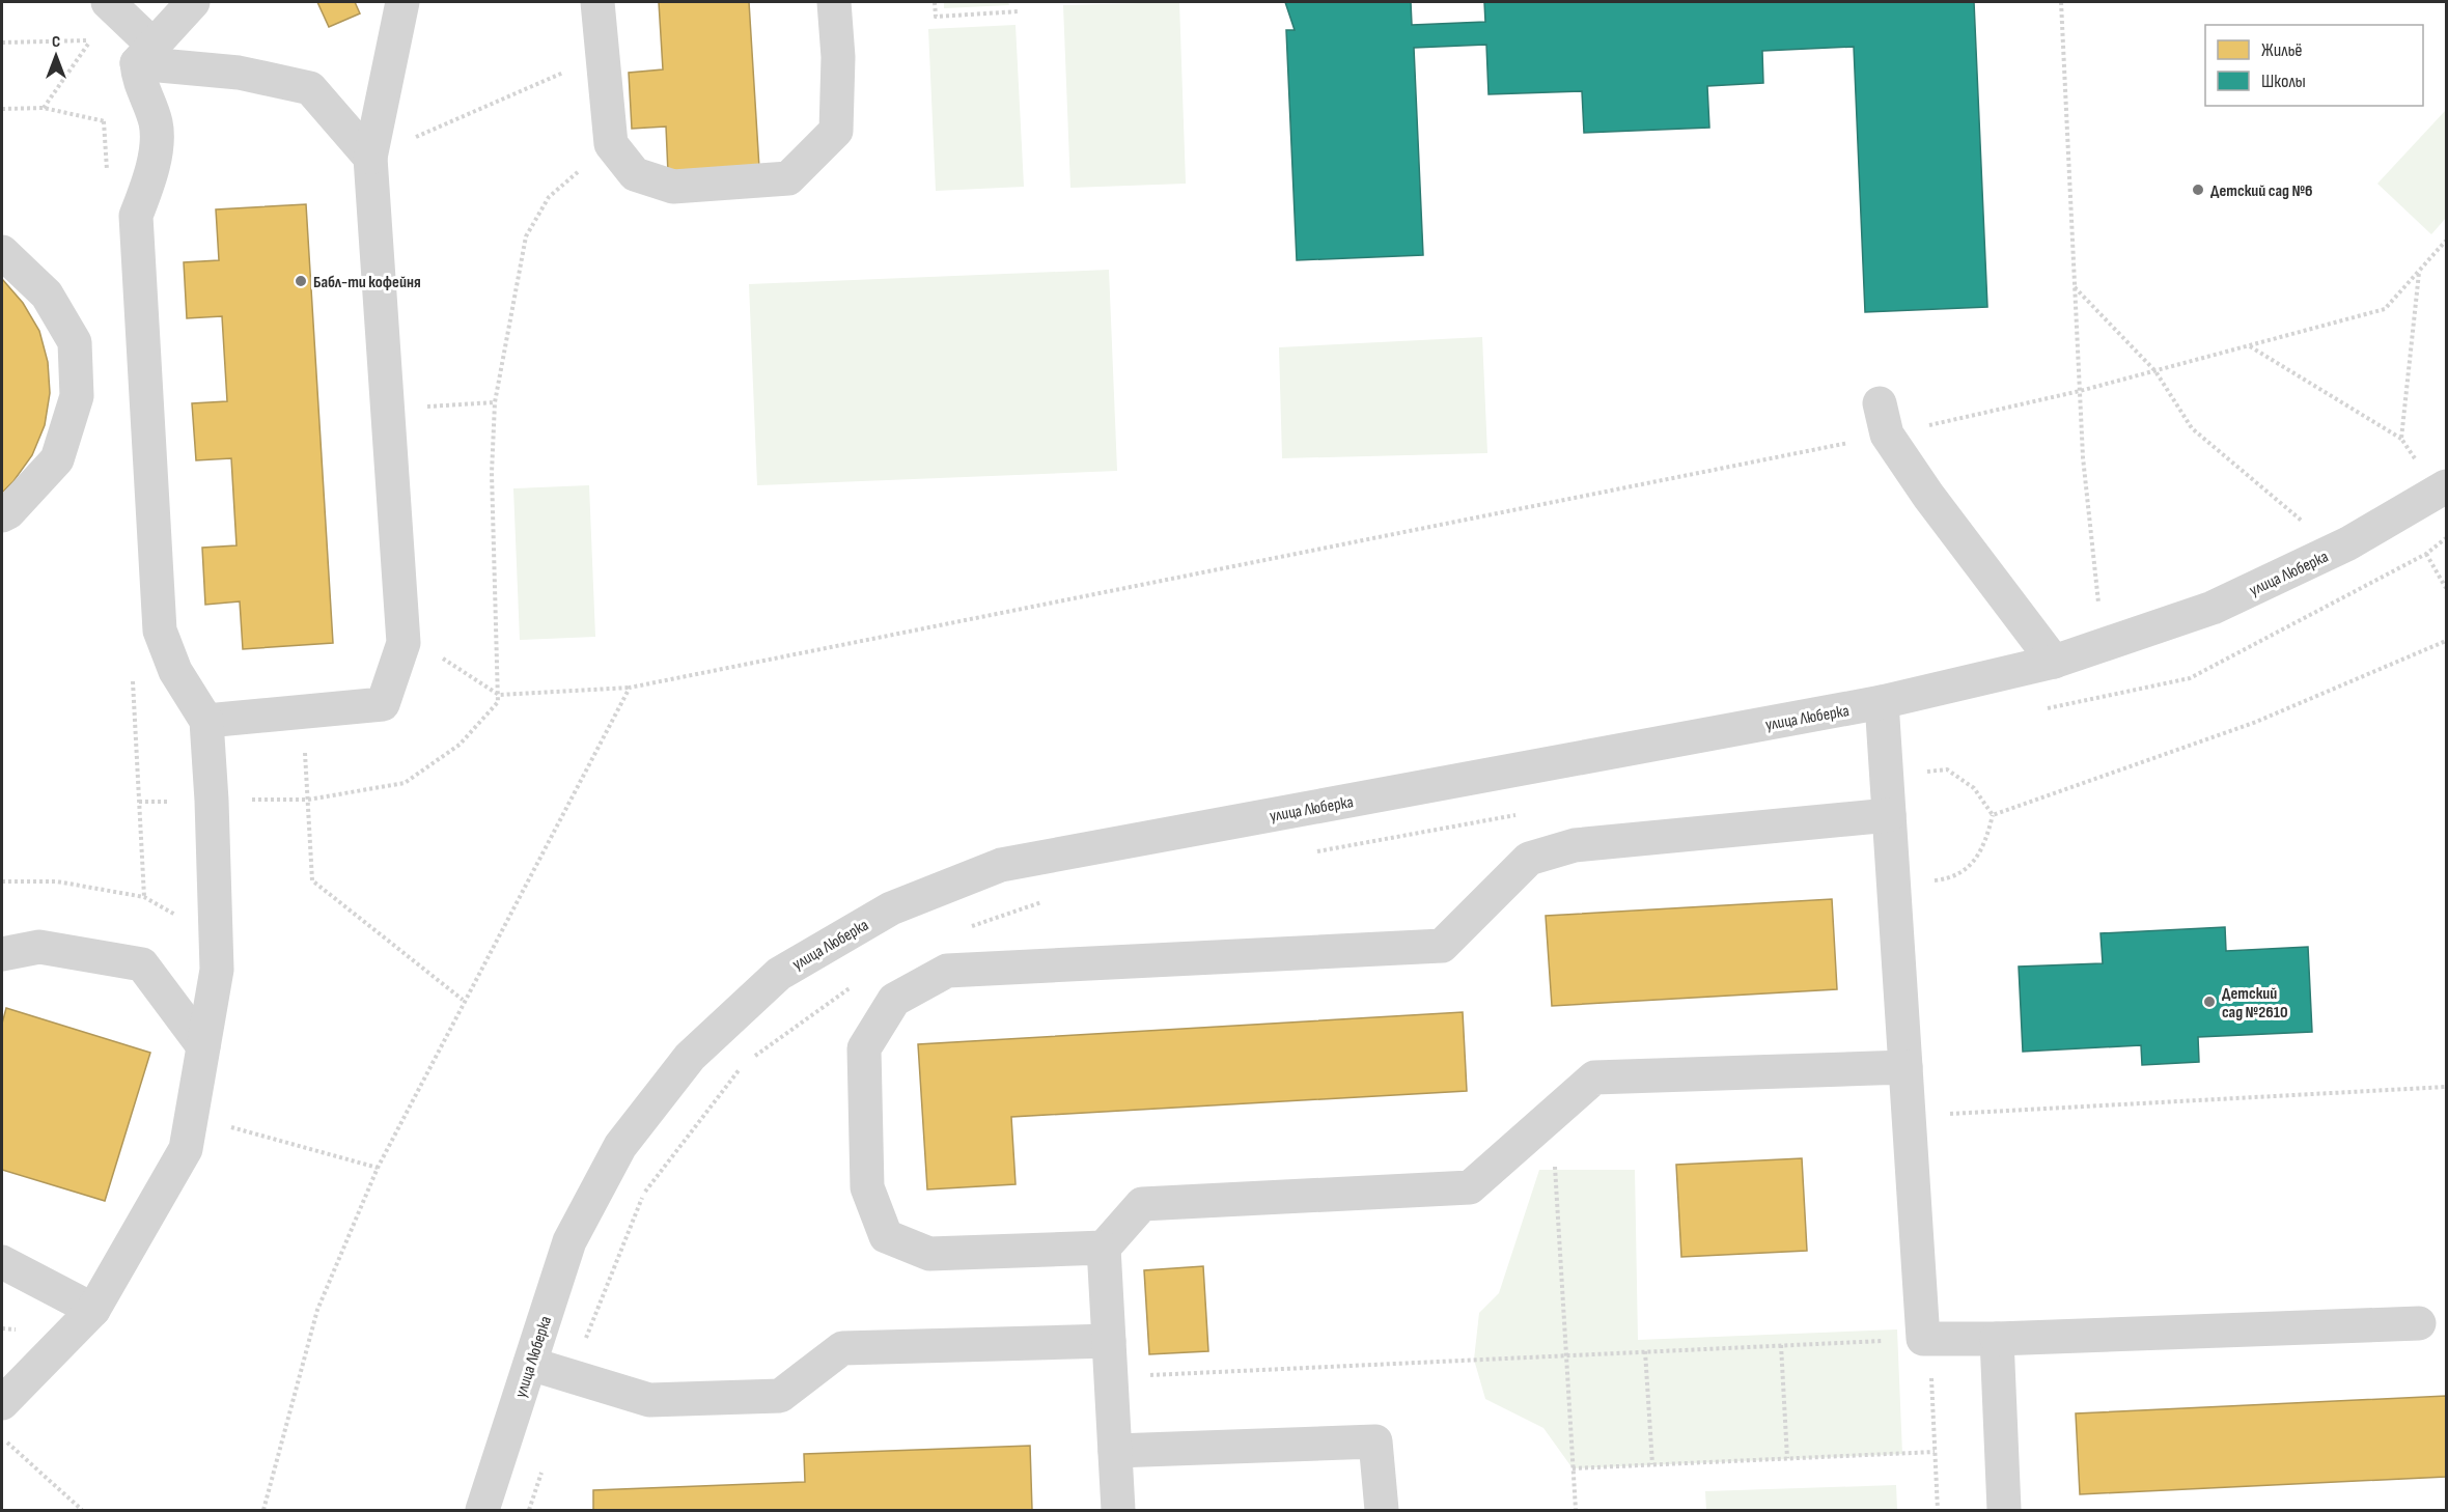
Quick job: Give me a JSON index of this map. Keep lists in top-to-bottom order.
{
  "streets": {
    "street": ["улица Люберка"]
  },
  "places": ["Детский сад №6", "Бабл-ти кофейня", "Детский сад №2610"],
  "legend": ["Жильё", "Школы"],
  "north": "top"
}
